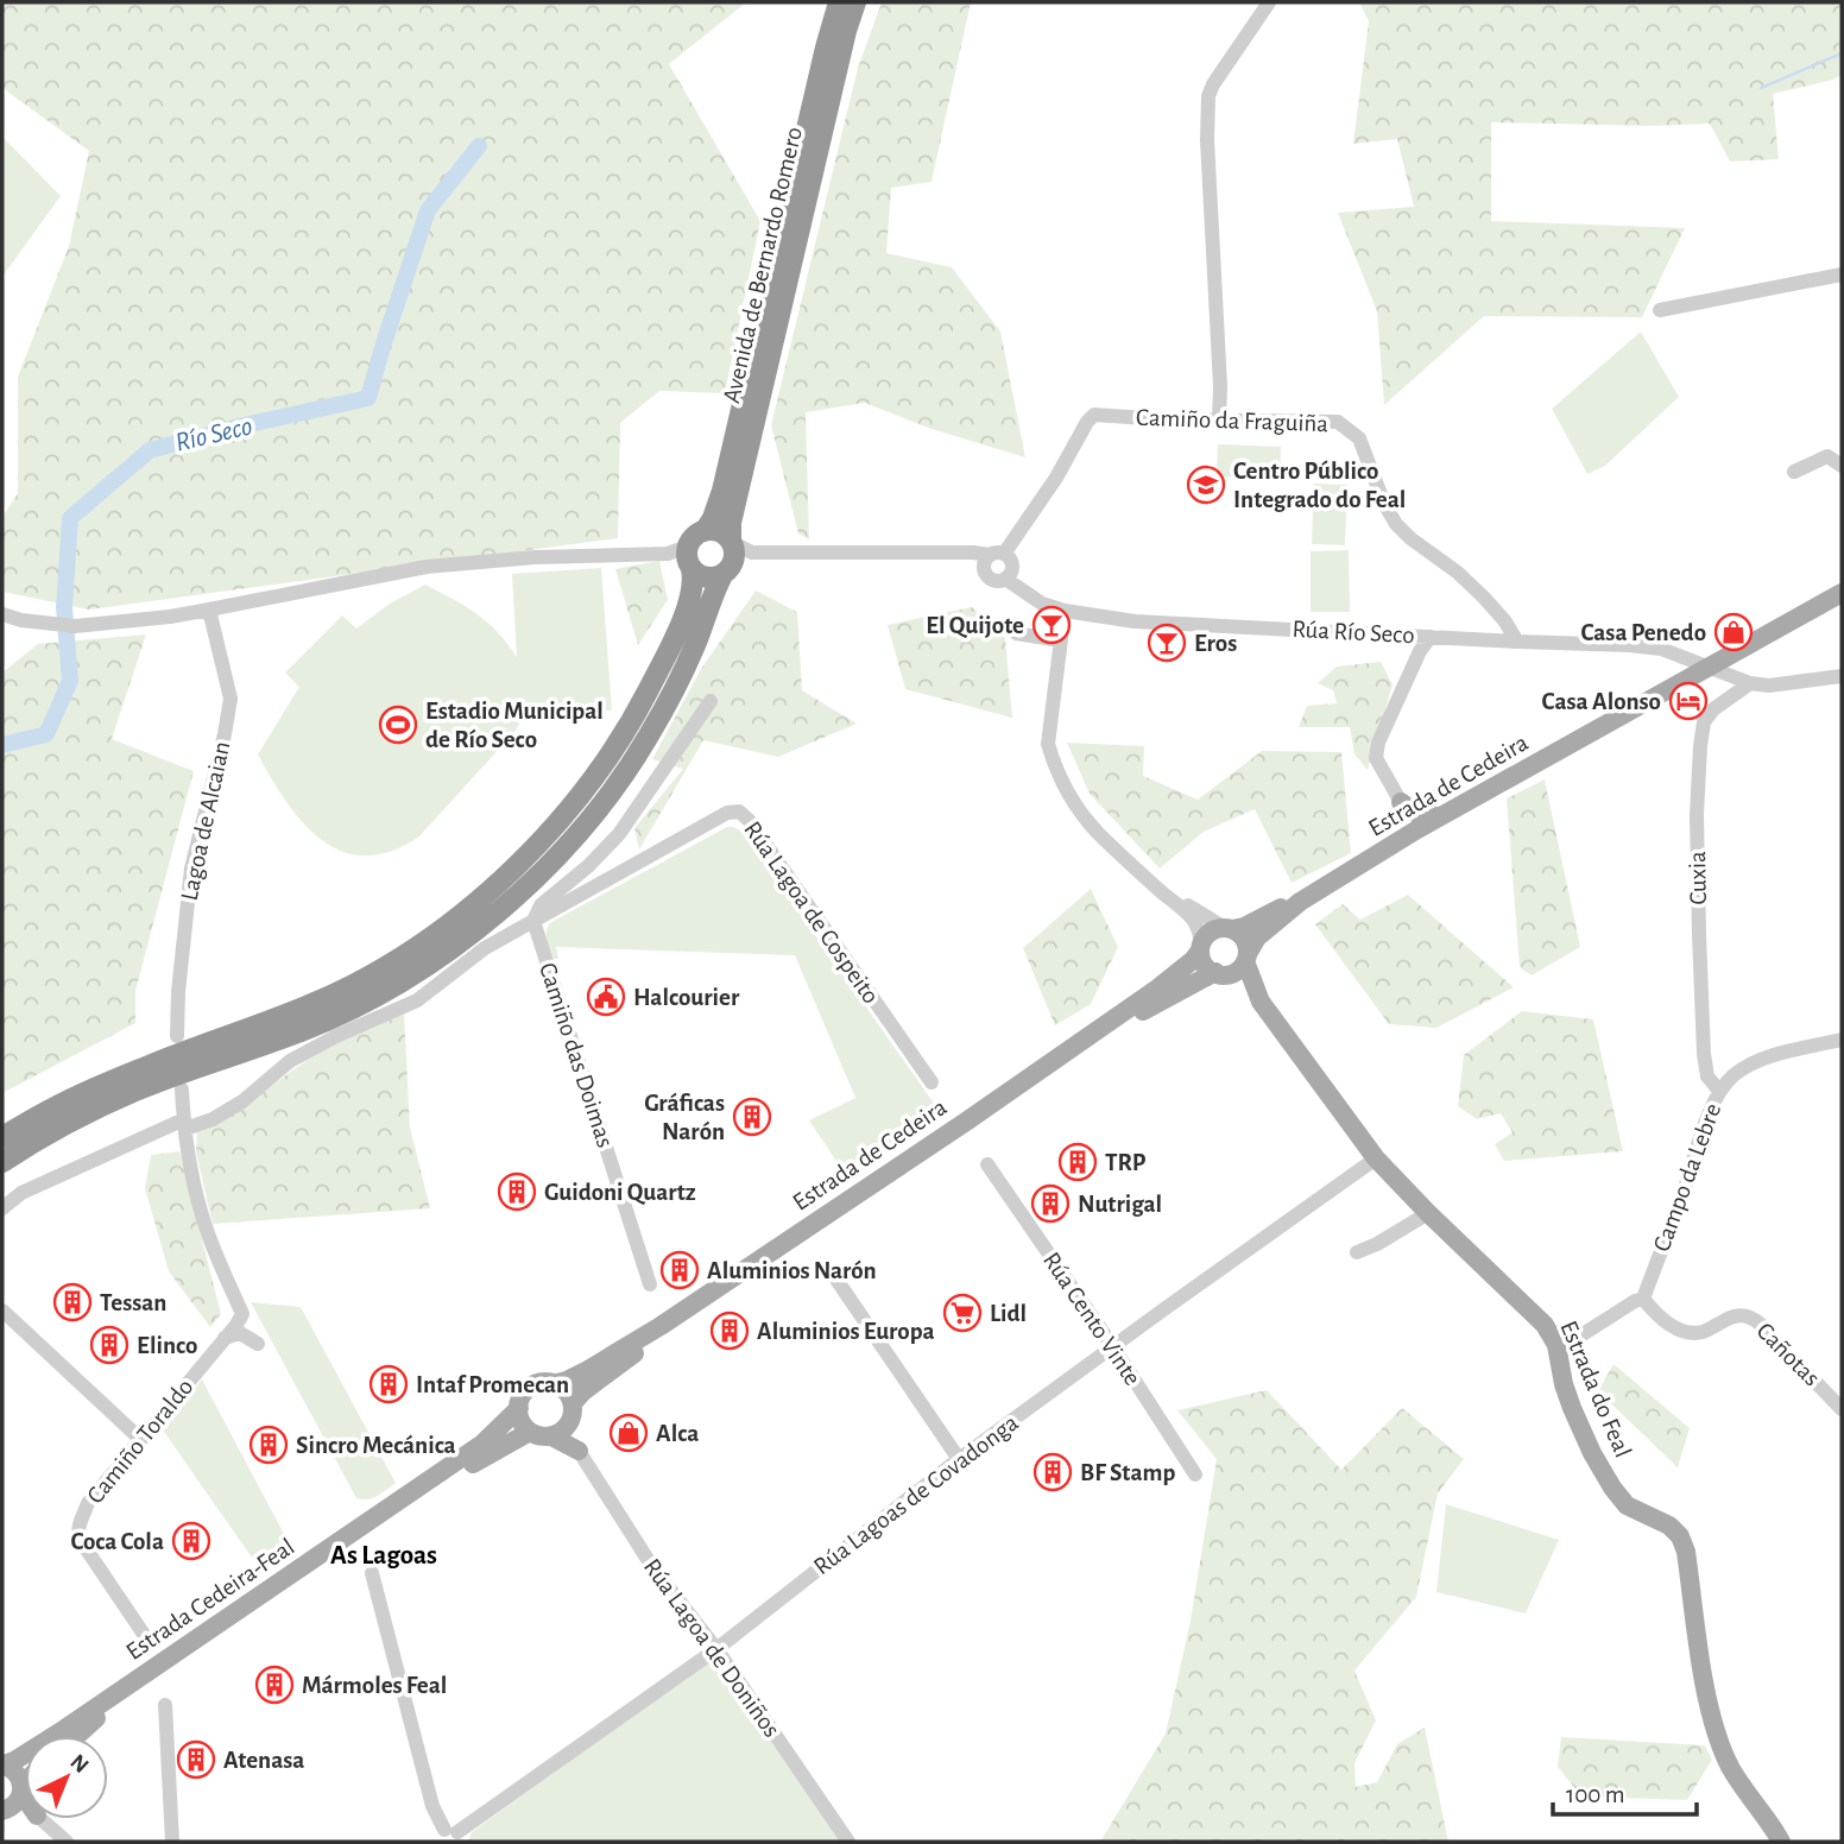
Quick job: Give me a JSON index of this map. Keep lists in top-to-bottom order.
{
  "streets": {
    "highway": ["Avenida de Bernardo Romero"],
    "main road": ["Estrada de Cedeira", "Estrada do Feal", "Estrada Cedeira-Feal"],
    "street": [
      "Camiño da Fraguiña",
      "Rúa Río Seco",
      "Lagoa de Alcaian",
      "Cuxia",
      "Rúa Lagoa de Cospeito",
      "Camiño das Doimas",
      "Campo da Lebre",
      "Rúa Cento Vinte",
      "Cañotas",
      "Camiño Toraldo",
      "Rúa Lagoas de Covadonga",
      "Rúa Lagoa de Doniños"
    ]
  },
  "crossings": [
    ["Camiño da Fraguiña", "Rúa Río Seco"],
    ["Rúa Río Seco", "Estrada de Cedeira"],
    ["Rúa Río Seco", "Cuxia"],
    ["Estrada de Cedeira", "Estrada do Feal"],
    ["Estrada de Cedeira", "Estrada Cedeira-Feal"],
    ["Cuxia", "Campo da Lebre"],
    ["Rúa Lagoa de Cospeito", "Camiño das Doimas"],
    ["Campo da Lebre", "Cañotas"],
    ["Rúa Cento Vinte", "Rúa Lagoas de Covadonga"],
    ["Estrada do Feal", "Rúa Lagoas de Covadonga"],
    ["Rúa Lagoas de Covadonga", "Rúa Lagoa de Doniños"]
  ],
  "districts": ["As Lagoas"],
  "water": ["Río Seco"],
  "places": {
    "school or university": ["Centro Público Integrado do Feal"],
    "bar": ["El Quijote", "Eros"],
    "shop": ["Casa Penedo", "Alca"],
    "hotel": ["Casa Alonso"],
    "sports": ["Estadio Municipal de Río Seco"],
    "public building": ["Halcourier"],
    "building": [
      "Gráficas Narón",
      "TRP",
      "Guidoni Quartz",
      "Nutrigal",
      "Aluminios Narón",
      "Tessan",
      "Aluminios Europa",
      "Elinco",
      "Intaf Promecan",
      "Sincro Mecánica",
      "BF Stamp",
      "Coca Cola",
      "Mármoles Feal",
      "Atenasa"
    ],
    "supermarket": ["Lidl"]
  },
  "scale_bar": "100 m",
  "north": "top right"
}
